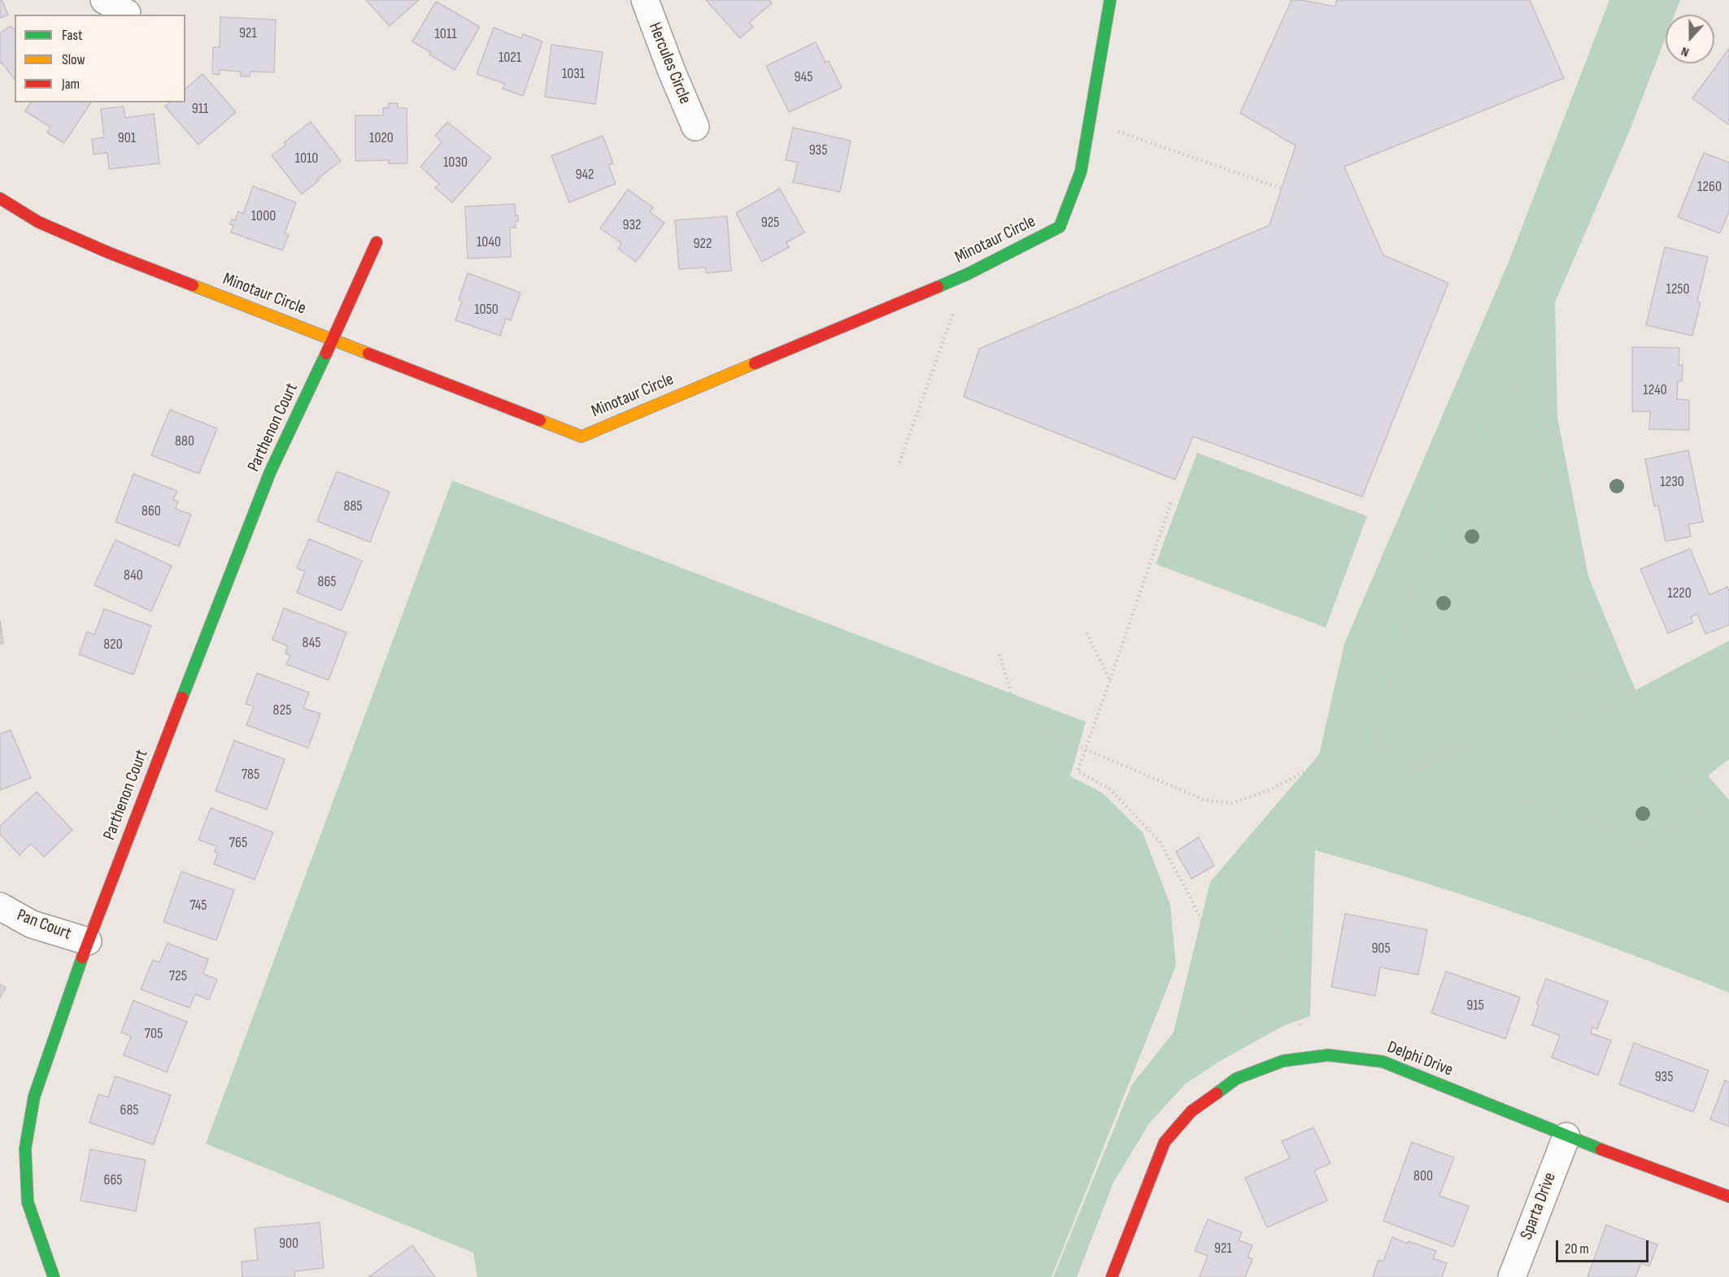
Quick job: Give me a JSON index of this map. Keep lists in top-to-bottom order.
{
  "streets": {
    "street": [
      "Hercules Circle",
      "Minotaur Circle",
      "Parthenon Court",
      "Pan Court",
      "Delphi Drive",
      "Sparta Drive"
    ]
  },
  "crossings": [
    ["Minotaur Circle", "Parthenon Court"],
    ["Parthenon Court", "Pan Court"],
    ["Delphi Drive", "Sparta Drive"]
  ],
  "house_numbers": [
    "921",
    "1011",
    "1021",
    "1031",
    "945",
    "911",
    "901",
    "1020",
    "935",
    "1010",
    "1030",
    "942",
    "1260",
    "1000",
    "925",
    "932",
    "1040",
    "922",
    "1250",
    "1050",
    "1240",
    "880",
    "1230",
    "885",
    "860",
    "840",
    "865",
    "1220",
    "845",
    "820",
    "825",
    "785",
    "765",
    "745",
    "905",
    "725",
    "915",
    "705",
    "935",
    "685",
    "800",
    "665",
    "900",
    "921"
  ],
  "legend": ["Fast", "Slow", "Jam"],
  "scale_bar": "20 m",
  "north": "bottom"
}
